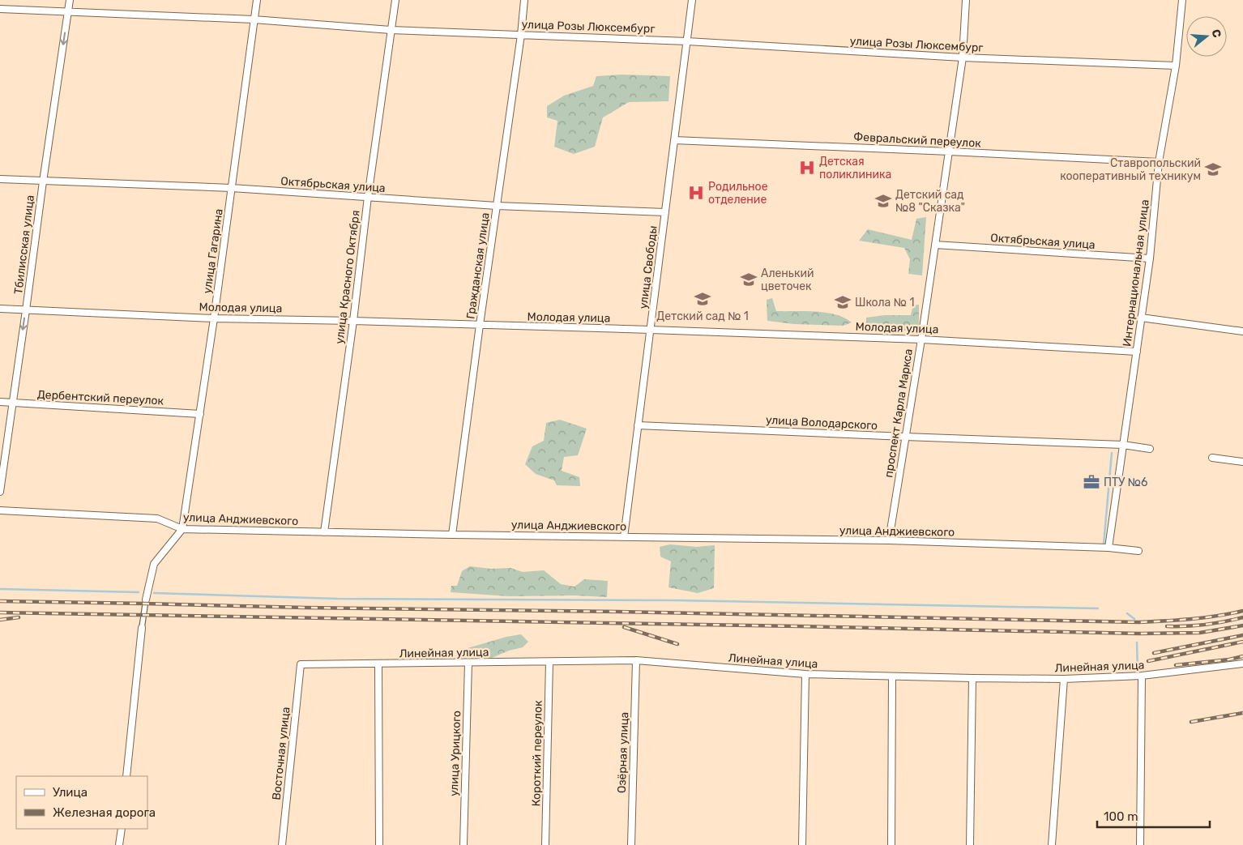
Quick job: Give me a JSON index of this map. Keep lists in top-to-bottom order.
{
  "streets": {
    "street": [
      "улица Розы Люксембург",
      "Февральский переулок",
      "Октябрьская улица",
      "Тбилисская улица",
      "улица Гагарина",
      "Гражданская улица",
      "улица Свободы",
      "Интернациональная улица",
      "улица Красного Октября",
      "Молодая улица",
      "Дербентский переулок",
      "проспект Карла Маркса",
      "улица Володарского",
      "улица Анджиевского",
      "Линейная улица",
      "Озёрная улица",
      "Восточная улица",
      "улица Урицкого",
      "Короткий переулок"
    ]
  },
  "crossings": [
    ["улица Розы Люксембург", "Тбилисская улица"],
    ["улица Розы Люксембург", "улица Гагарина"],
    ["улица Розы Люксембург", "Гражданская улица"],
    ["улица Розы Люксембург", "улица Свободы"],
    ["улица Розы Люксембург", "Интернациональная улица"],
    ["улица Розы Люксембург", "улица Красного Октября"],
    ["улица Розы Люксембург", "проспект Карла Маркса"],
    ["Февральский переулок", "улица Свободы"],
    ["Февральский переулок", "Интернациональная улица"],
    ["Февральский переулок", "проспект Карла Маркса"],
    ["Октябрьская улица", "Тбилисская улица"],
    ["Октябрьская улица", "улица Гагарина"],
    ["Октябрьская улица", "Гражданская улица"],
    ["Октябрьская улица", "улица Свободы"],
    ["Октябрьская улица", "Интернациональная улица"],
    ["Октябрьская улица", "улица Красного Октября"],
    ["Октябрьская улица", "проспект Карла Маркса"],
    ["Тбилисская улица", "Молодая улица"],
    ["Тбилисская улица", "Дербентский переулок"],
    ["улица Гагарина", "Молодая улица"],
    ["улица Гагарина", "Дербентский переулок"],
    ["улица Гагарина", "улица Анджиевского"],
    ["Гражданская улица", "Молодая улица"],
    ["Гражданская улица", "улица Анджиевского"],
    ["улица Свободы", "Молодая улица"],
    ["улица Свободы", "улица Володарского"],
    ["улица Свободы", "улица Анджиевского"],
    ["Интернациональная улица", "Молодая улица"],
    ["Интернациональная улица", "улица Володарского"],
    ["Интернациональная улица", "улица Анджиевского"],
    ["улица Красного Октября", "Молодая улица"],
    ["улица Красного Октября", "улица Анджиевского"],
    ["Молодая улица", "проспект Карла Маркса"],
    ["проспект Карла Маркса", "улица Володарского"],
    ["проспект Карла Маркса", "улица Анджиевского"],
    ["Линейная улица", "Озёрная улица"],
    ["Линейная улица", "Восточная улица"],
    ["Линейная улица", "улица Урицкого"],
    ["Линейная улица", "Короткий переулок"]
  ],
  "one_way": ["Тбилисская улица"],
  "places": {
    "hospital": ["Детская поликлиника", "Родильное отделение"],
    "school or university": [
      "Ставропольский кооперативный техникум",
      "Детский сад №8 \"Сказка\"",
      "Аленький цветочек",
      "Детский сад № 1",
      "Школа № 1"
    ],
    "office": ["ПТУ №6"]
  },
  "legend": ["Улица", "Железная дорога"],
  "scale_bar": "100 m",
  "north": "right"
}
